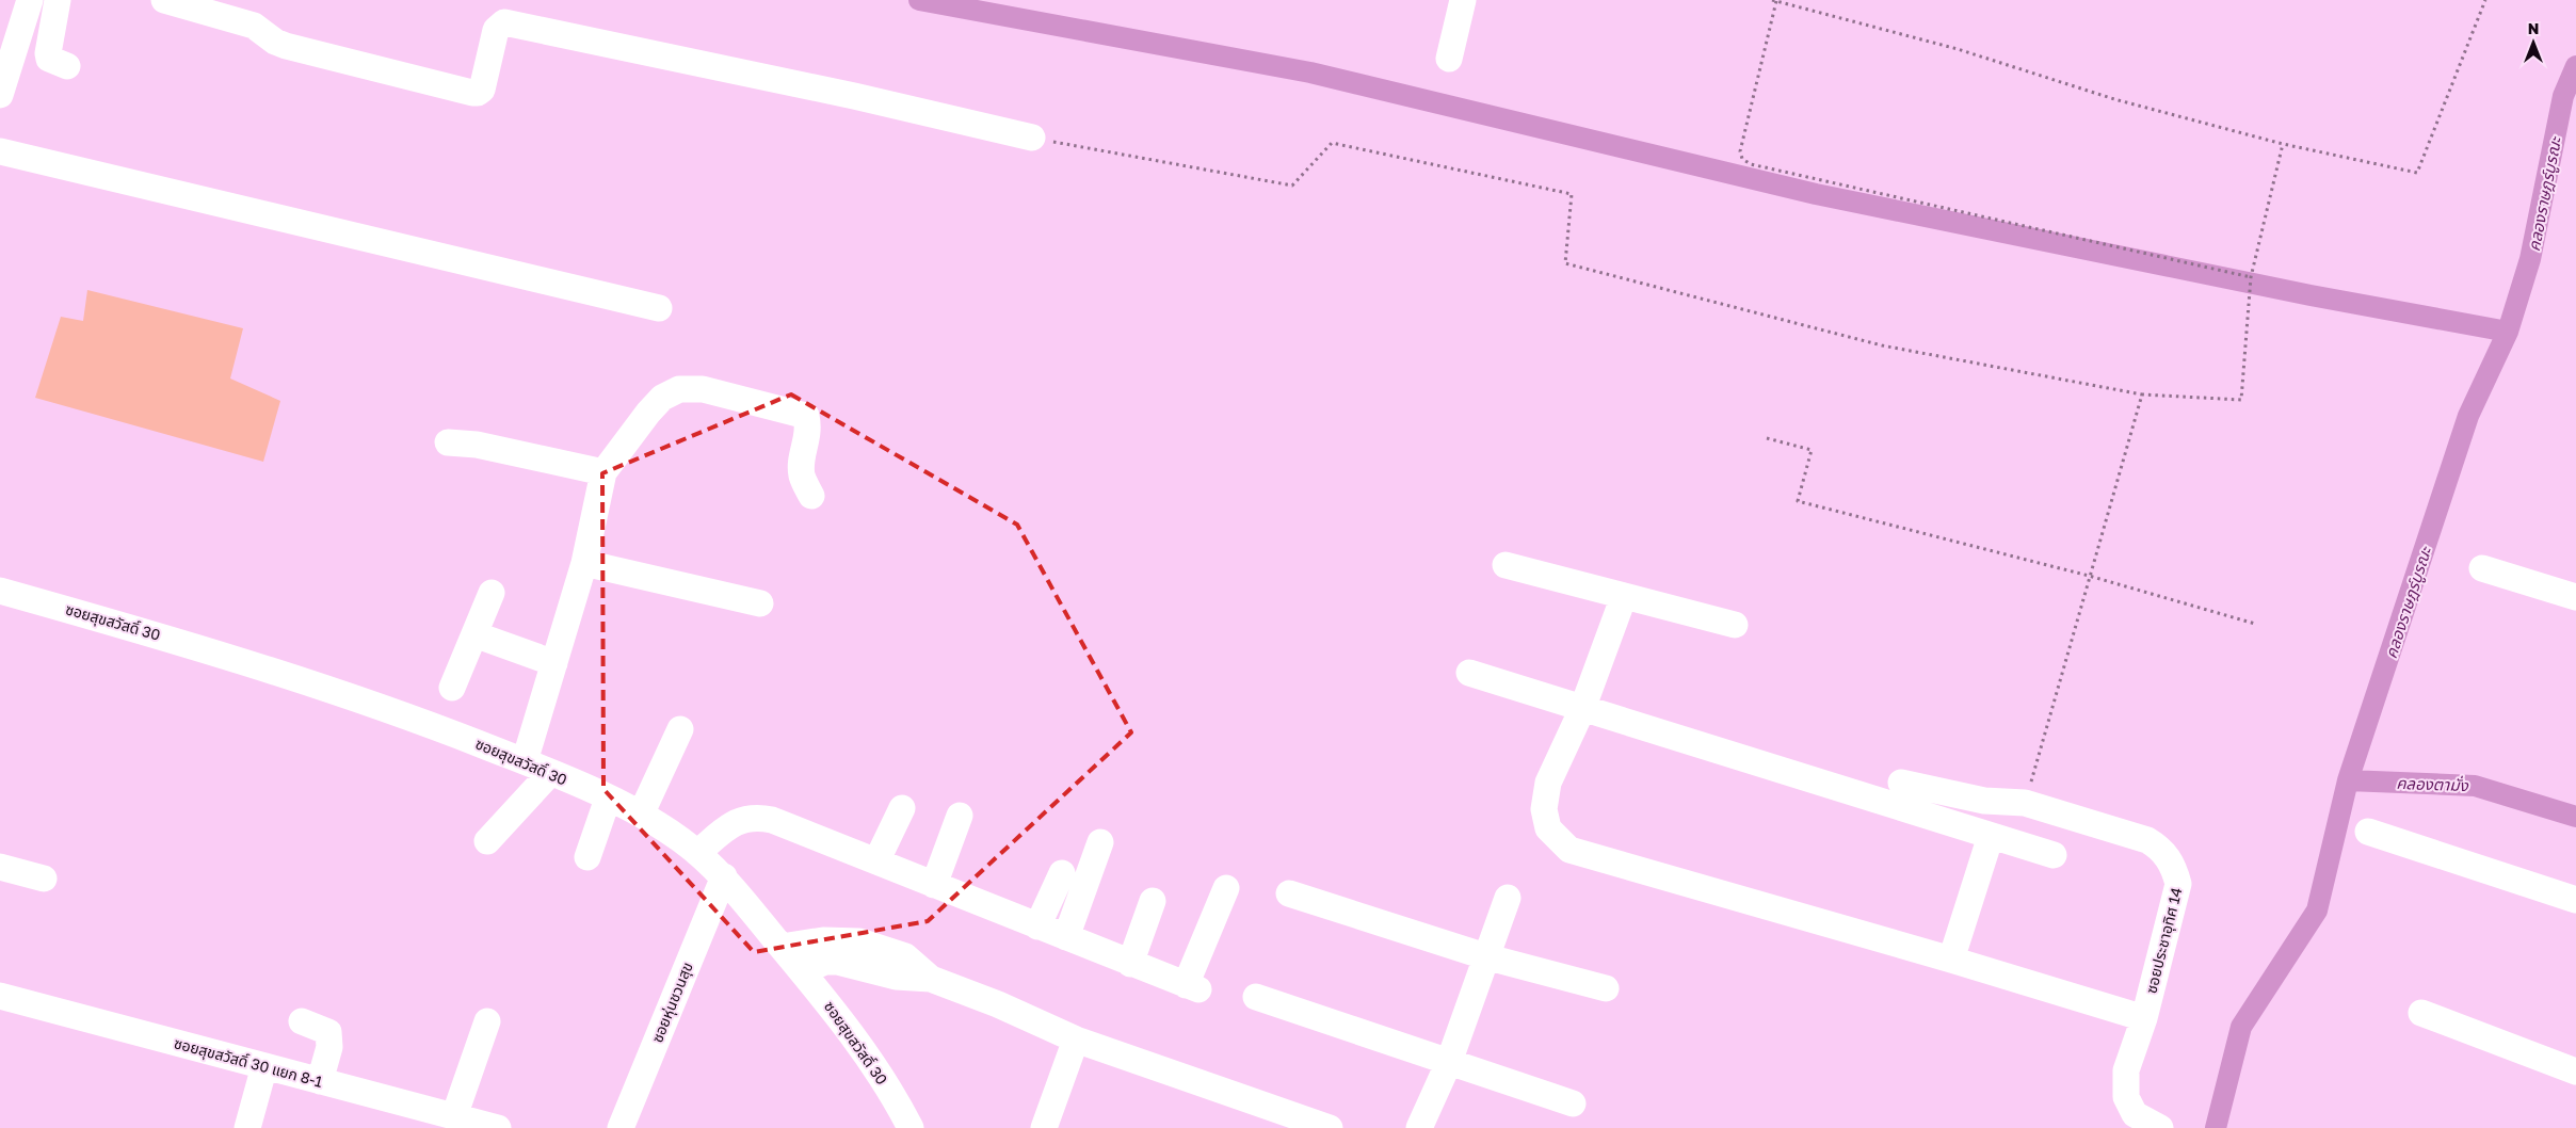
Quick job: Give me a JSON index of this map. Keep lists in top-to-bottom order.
{
  "streets": {
    "street": [
      "ซอยสุขสวัสดิ์ 30",
      "ซอยประชาอุทิศ 14",
      "ซอยหุ่นชวนสุข",
      "ซอยสุขสวัสดิ์ 30 แยก 8-1"
    ]
  },
  "crossings": [
    ["ซอยสุขสวัสดิ์ 30", "ซอยหุ่นชวนสุข"]
  ],
  "water": ["คลองราษฎร์บูรณะ", "คลองตามั่ง"],
  "north": "top"
}
